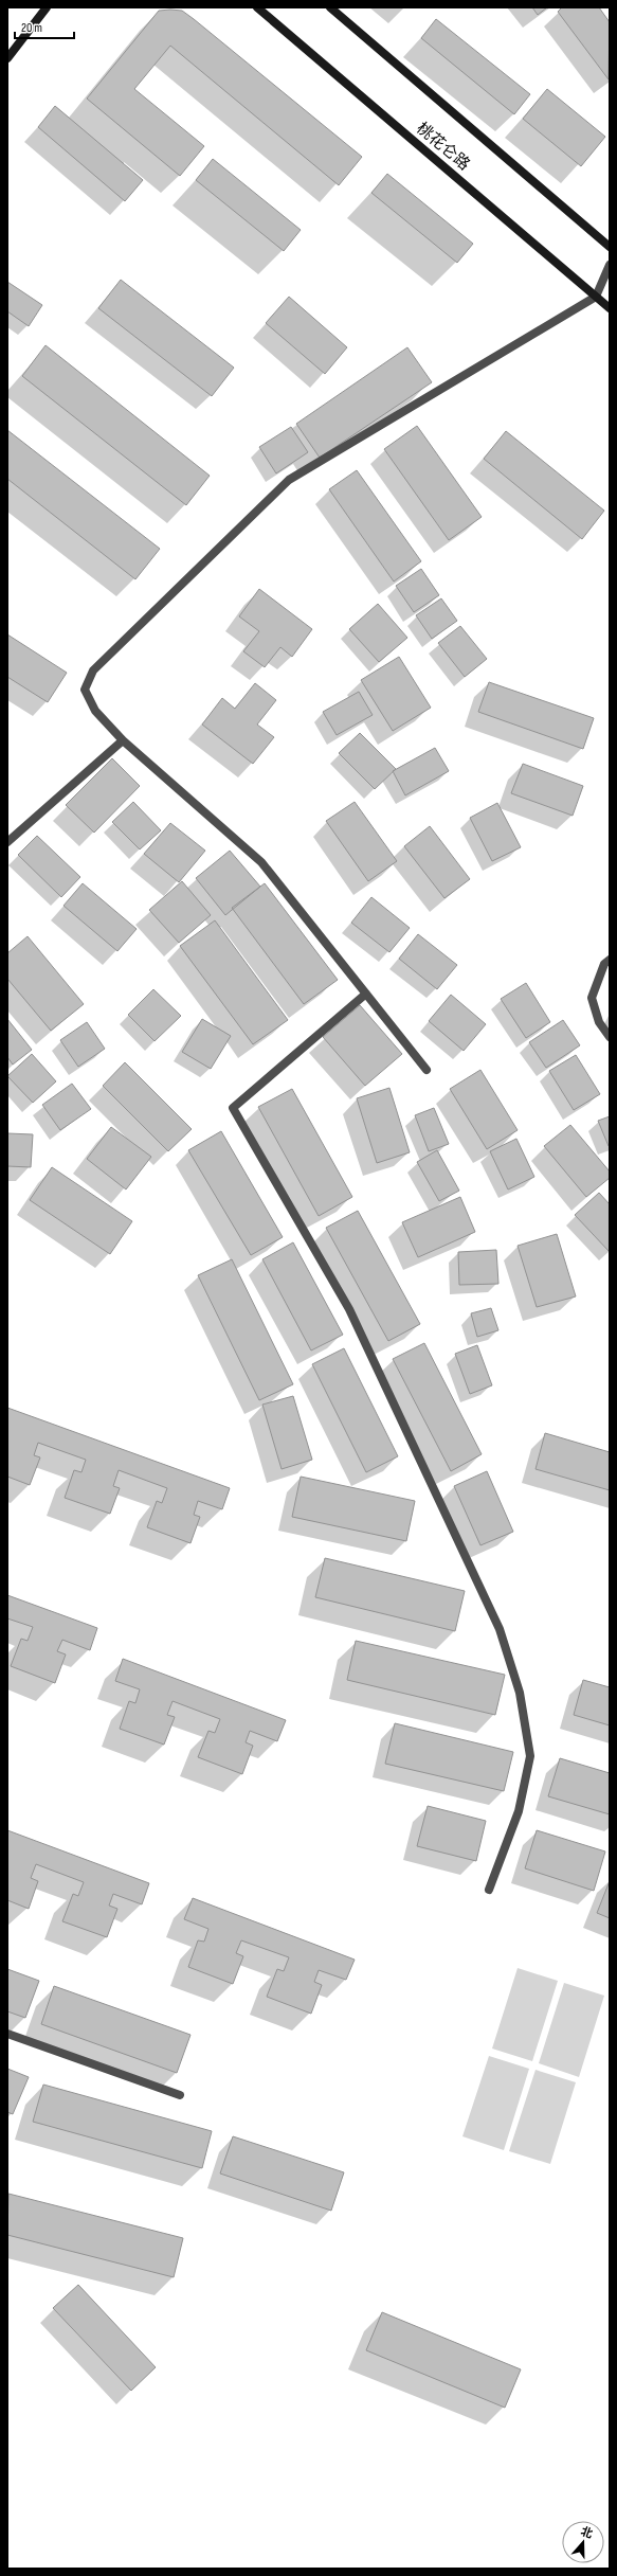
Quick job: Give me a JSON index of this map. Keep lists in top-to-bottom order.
{
  "streets": {
    "main road": ["桃花仑路"]
  },
  "scale_bar": "20 m",
  "north": "top"
}
